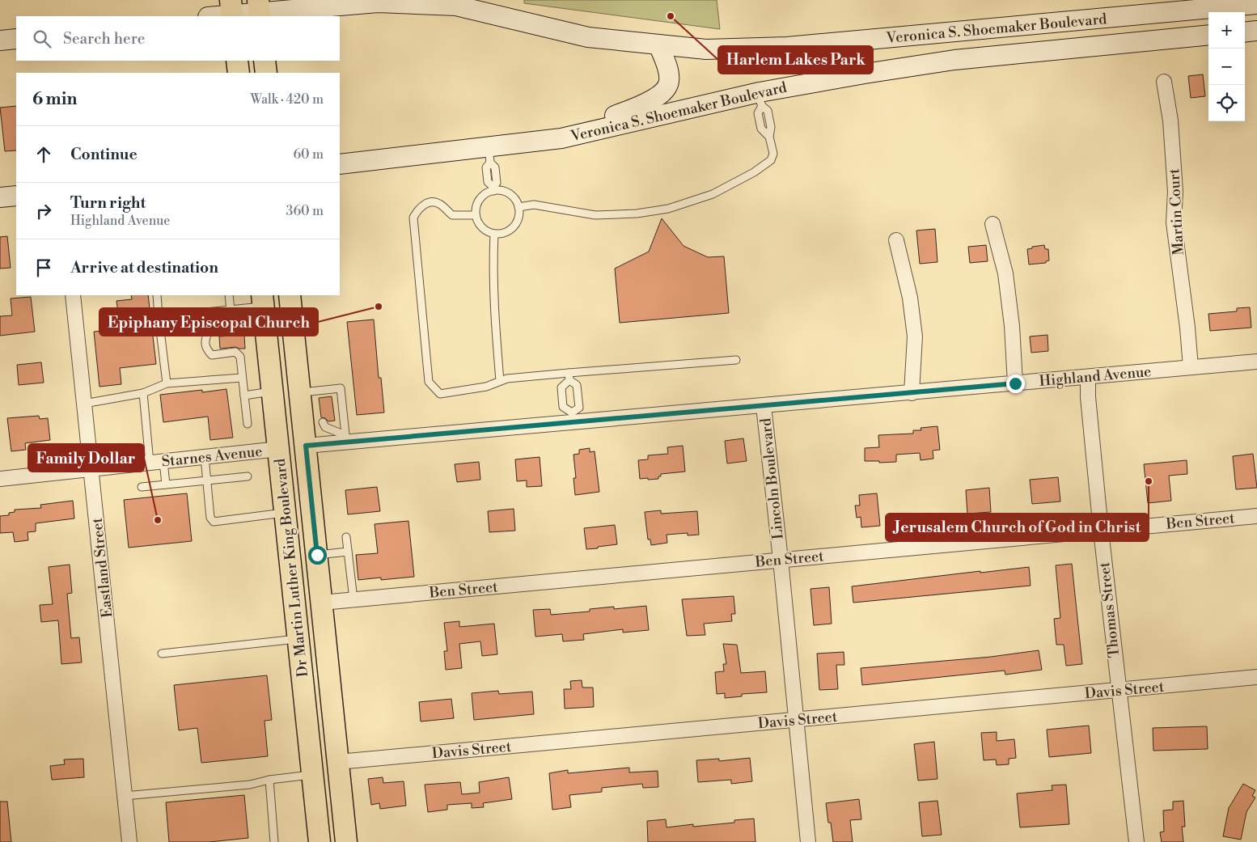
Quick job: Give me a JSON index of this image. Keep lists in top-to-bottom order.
{
  "streets": {
    "main road": ["Dr Martin Luther King Boulevard"],
    "street": [
      "Veronica S. Shoemaker Boulevard",
      "Martin Court",
      "Highland Avenue",
      "Starnes Avenue",
      "Lincoln Boulevard",
      "Ben Street",
      "Eastland Street",
      "Thomas Street",
      "Davis Street"
    ]
  },
  "crossings": [
    ["Martin Court", "Highland Avenue"],
    ["Highland Avenue", "Lincoln Boulevard"],
    ["Highland Avenue", "Dr Martin Luther King Boulevard"],
    ["Highland Avenue", "Thomas Street"],
    ["Starnes Avenue", "Eastland Street"],
    ["Starnes Avenue", "Dr Martin Luther King Boulevard"],
    ["Lincoln Boulevard", "Ben Street"],
    ["Lincoln Boulevard", "Davis Street"],
    ["Ben Street", "Dr Martin Luther King Boulevard"],
    ["Ben Street", "Thomas Street"],
    ["Dr Martin Luther King Boulevard", "Davis Street"],
    ["Thomas Street", "Davis Street"]
  ],
  "places": [
    "Harlem Lakes Park",
    "Epiphany Episcopal Church",
    "Jerusalem Church of God in Christ",
    "Family Dollar"
  ],
  "page": {
    "map_buttons": ["+", "−"],
    "search": "Search here",
    "heading": ["6 min", "Walk · 420 m"],
    "list": [
      ["Continue", "60 m"],
      ["Turn right", "Highland Avenue", "360 m"],
      "Arrive at destination"
    ]
  }
}
